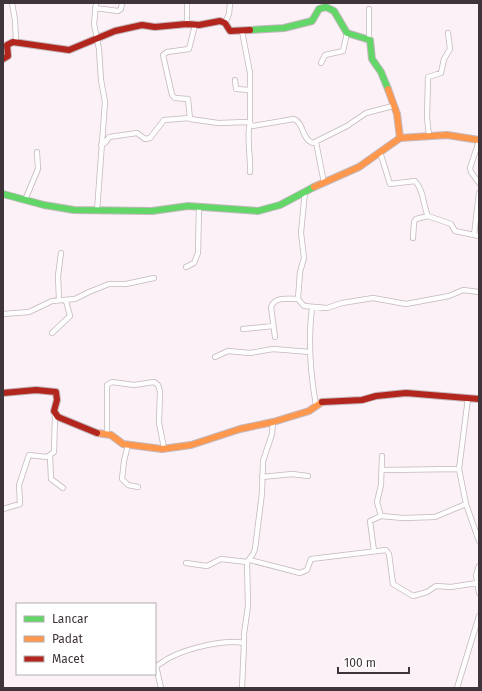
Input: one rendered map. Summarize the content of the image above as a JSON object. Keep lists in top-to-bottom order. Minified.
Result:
{"legend":["Lancar","Padat","Macet"],"scale_bar":"100 m"}
